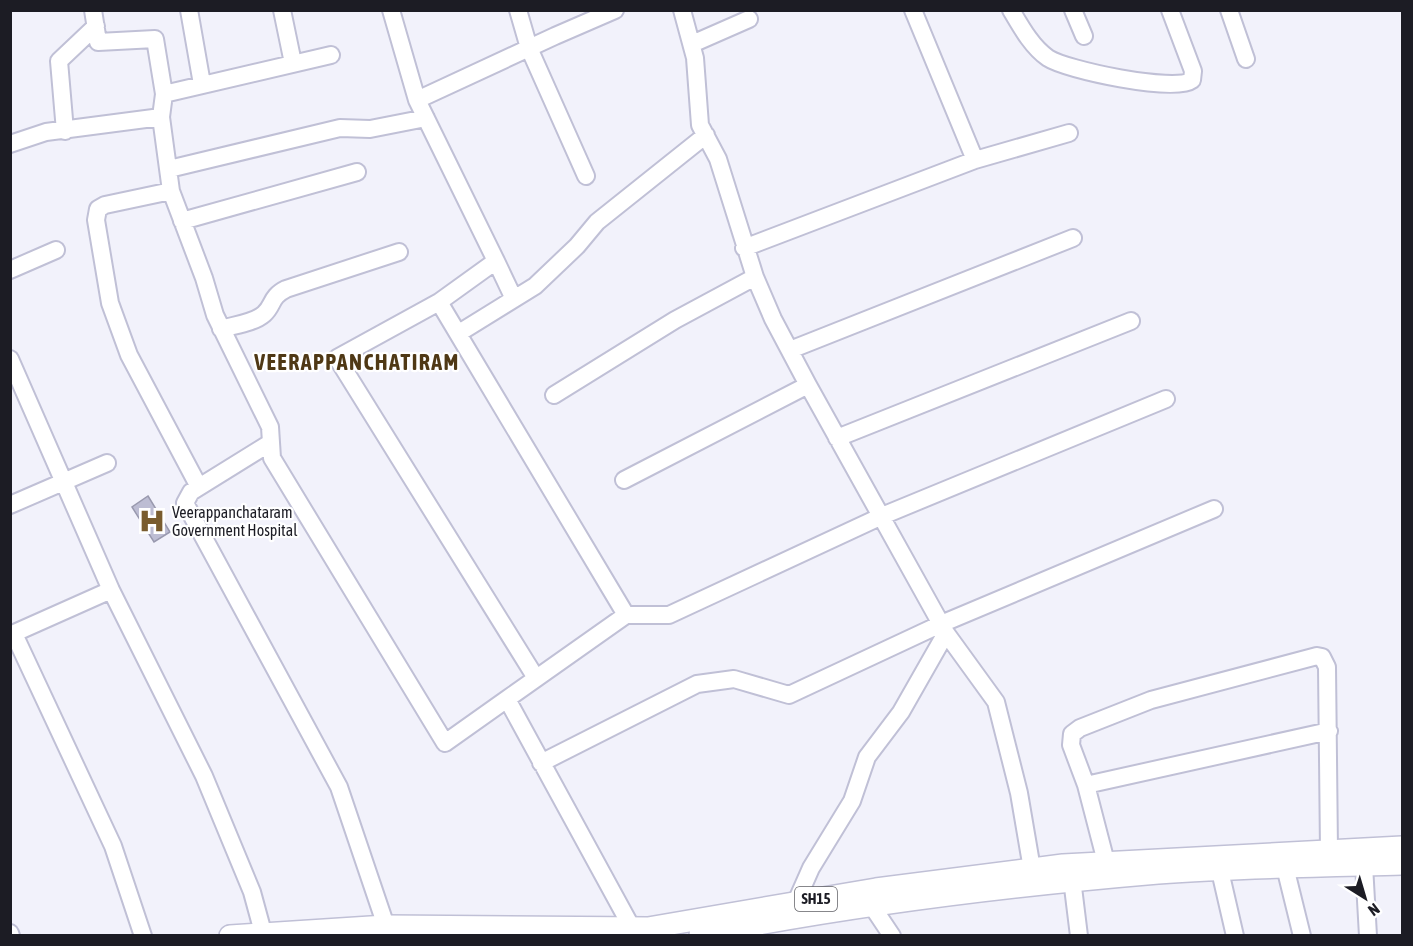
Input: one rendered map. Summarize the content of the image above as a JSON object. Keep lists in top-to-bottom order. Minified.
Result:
{"streets":{"main road":["SH15"]},"districts":["VEERAPPANCHATIRAM"],"places":{"hospital":["Veerappanchataram Government Hospital"]},"north":"bottom right"}
